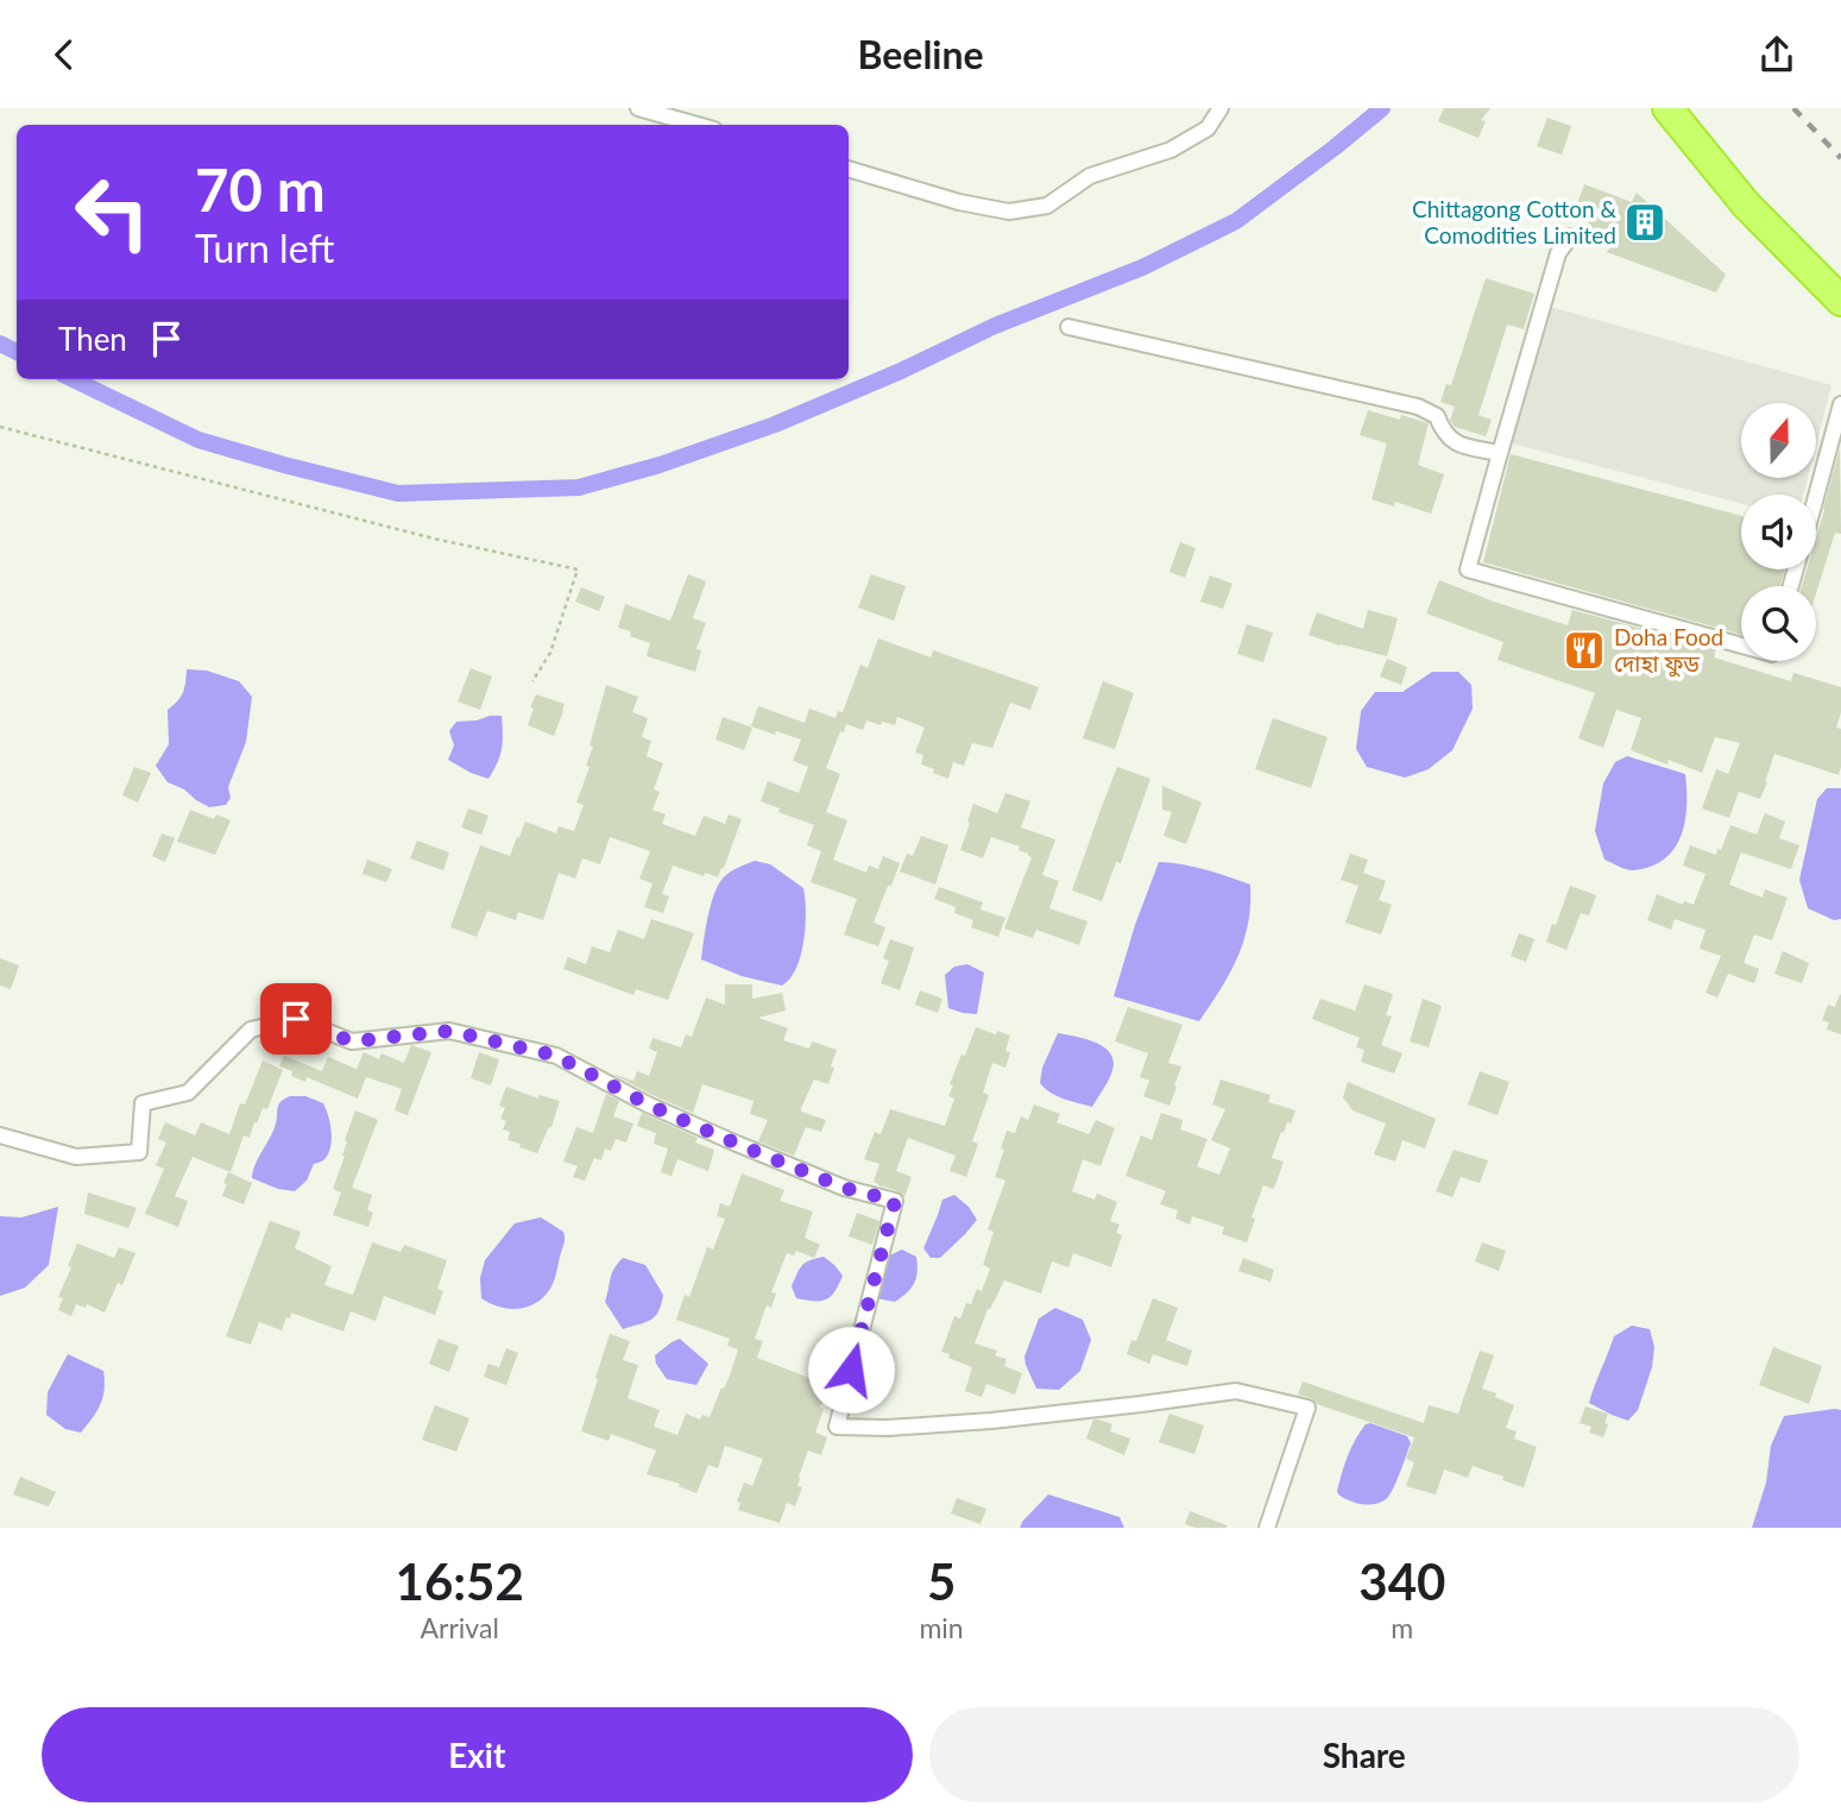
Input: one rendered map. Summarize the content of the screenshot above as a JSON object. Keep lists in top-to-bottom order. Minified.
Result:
{"places":{"building":["Chittagong Cotton & Comodities Limited"],"restaurant":["Doha Food দোহা ফুড"]},"north":"top","page":{"header":"Beeline","turn":["70 m","Turn left"],"then":"Then","eta":["16:52","Arrival","5","min","340","m"],"buttons":["Exit","Share"]}}
